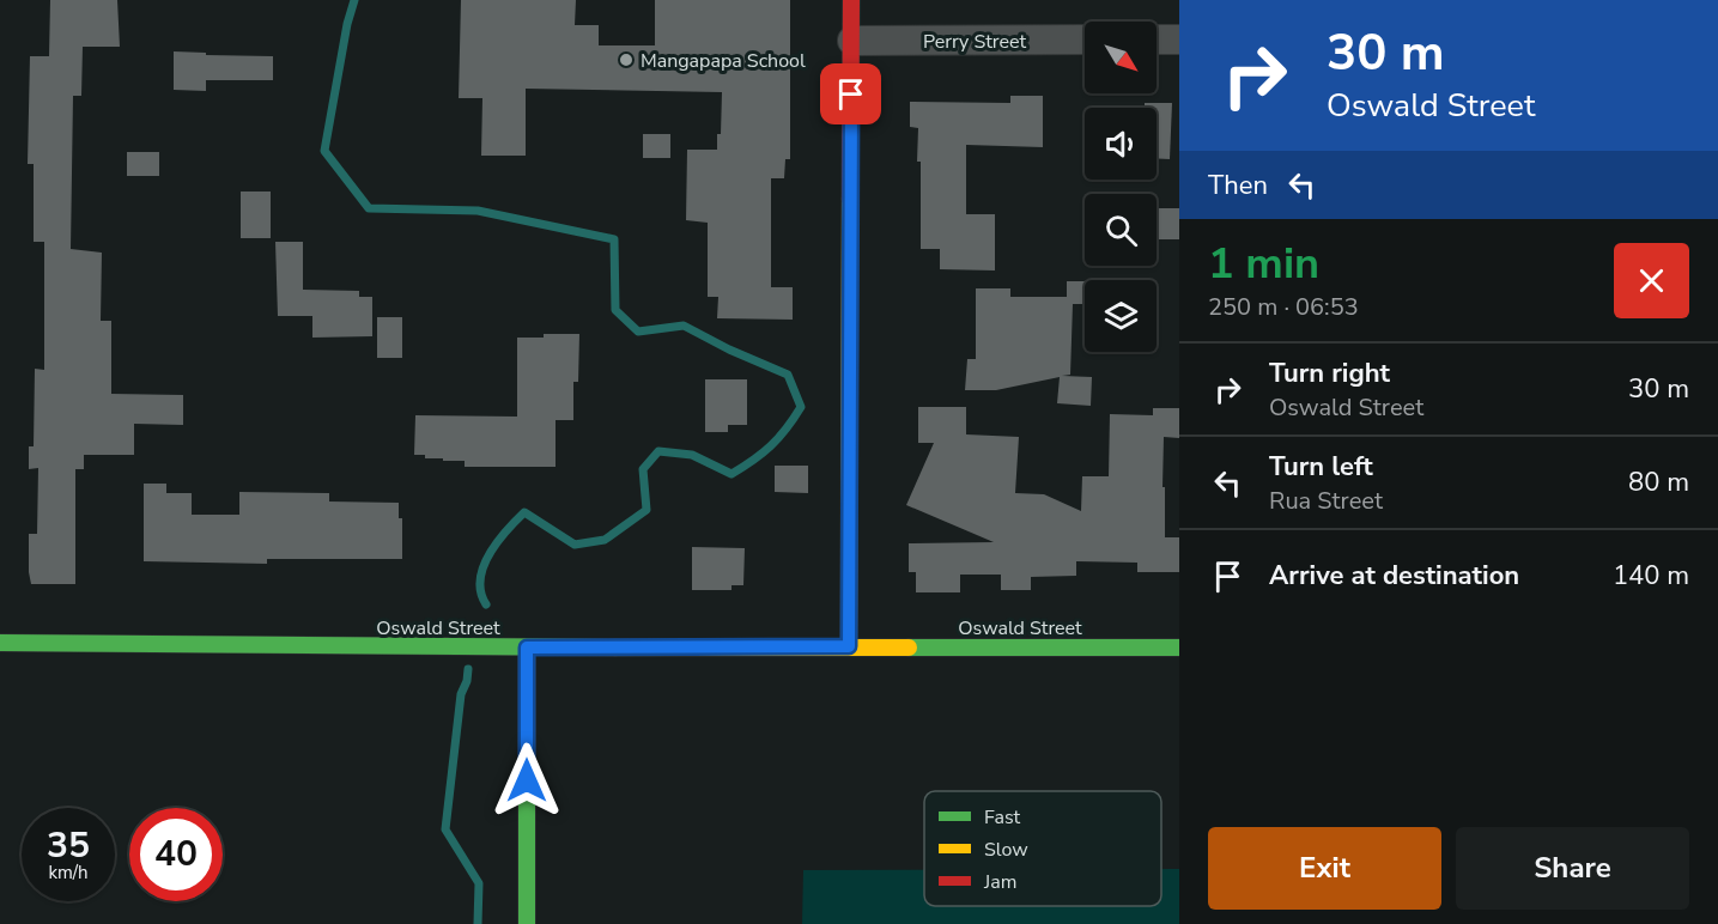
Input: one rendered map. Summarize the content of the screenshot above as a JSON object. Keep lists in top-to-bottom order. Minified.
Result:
{"streets":{"street":["Perry Street","Oswald Street"]},"places":["Mangapapa School"],"legend":["Fast","Slow","Jam"],"north":"bottom right","page":{"turn":["30 m","Oswald Street"],"then":"Then","heading":["1 min","250 m · 06:53"],"list":[{"name":"Turn right","note":"Oswald Street","value":"30 m"},{"name":"Turn left","note":"Rua Street","value":"80 m"},{"name":"Arrive at destination","value":"140 m"}],"speed":"35 km/h","limit":"40","buttons":["Exit","Share"]}}
